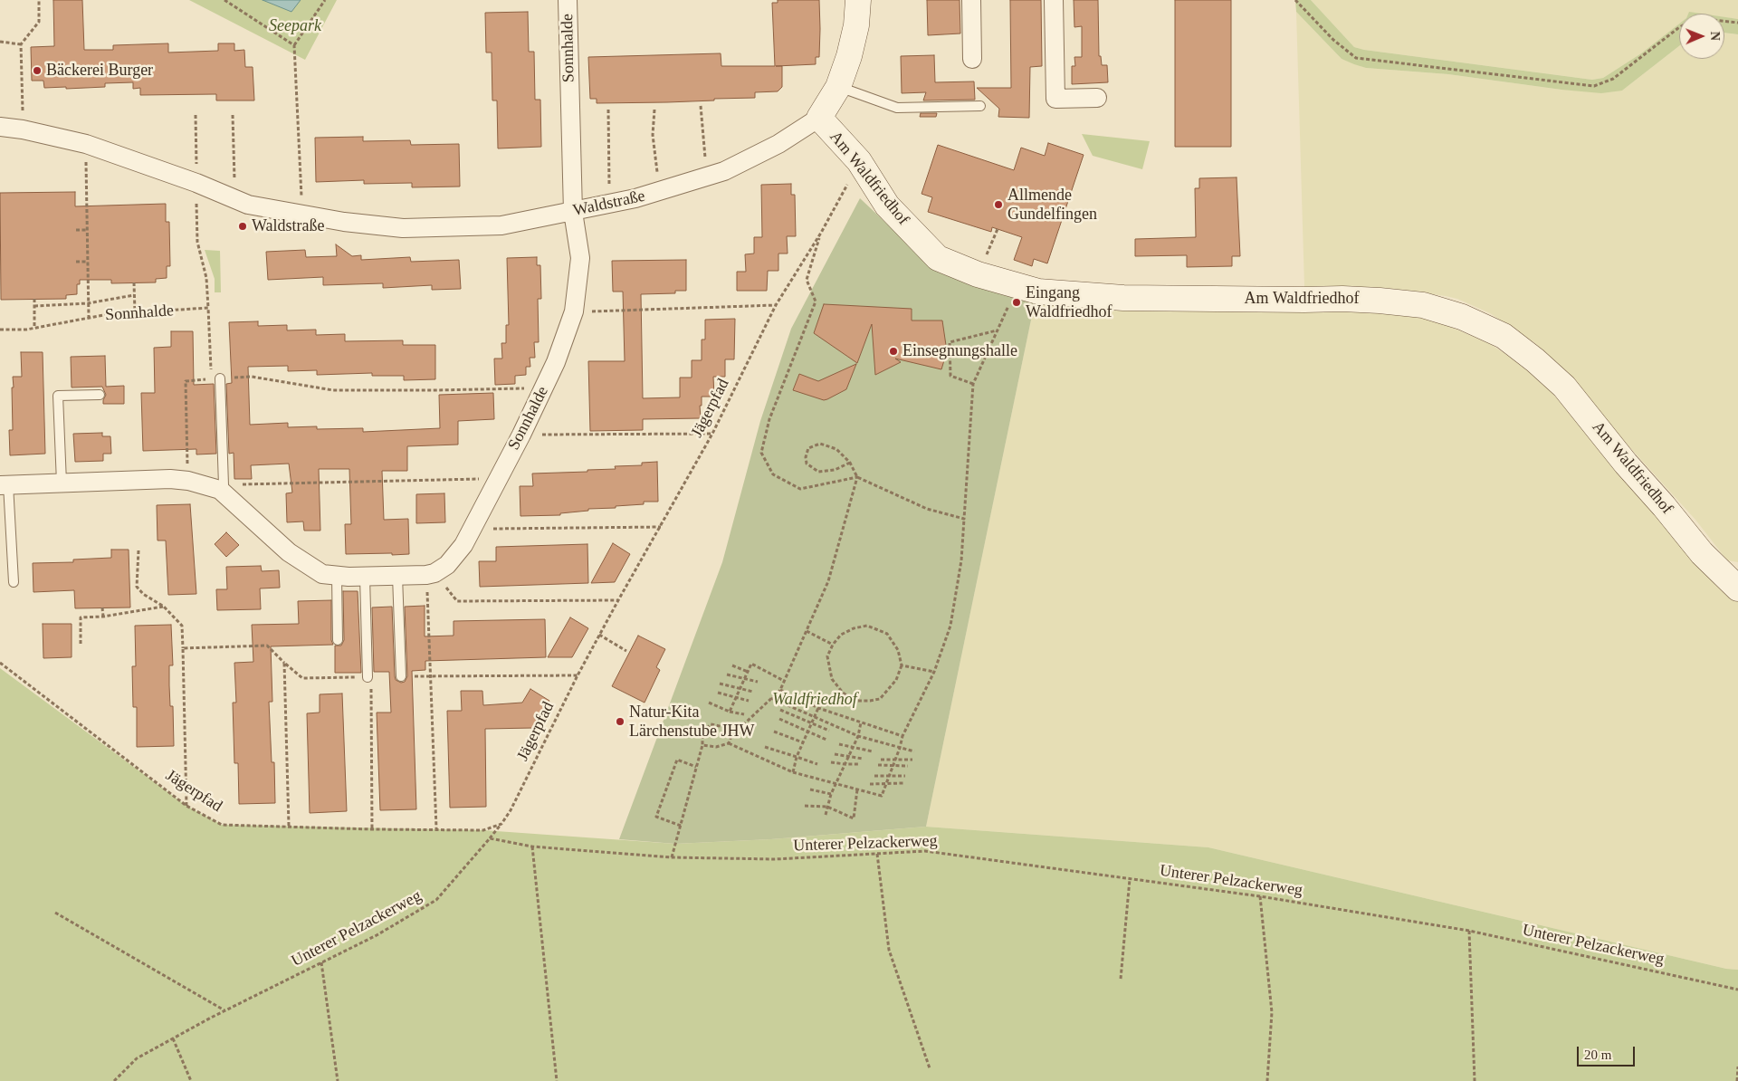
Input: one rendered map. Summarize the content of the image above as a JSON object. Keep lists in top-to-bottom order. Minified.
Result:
{"streets":{"street":["Sonnhalde","Am Waldfriedhof","Waldstraße"],"path":["Jägerpfad","Unterer Pelzackerweg"]},"crossings":[["Sonnhalde","Waldstraße"],["Am Waldfriedhof","Waldstraße"],["Am Waldfriedhof","Jägerpfad"]],"parks":["Seepark","Waldfriedhof"],"places":["Bäckerei Burger","Allmende Gundelfingen","Waldstraße","Eingang Waldfriedhof","Einsegnungshalle","Natur-Kita Lärchenstube JHW"],"scale_bar":"20 m","north":"right"}
